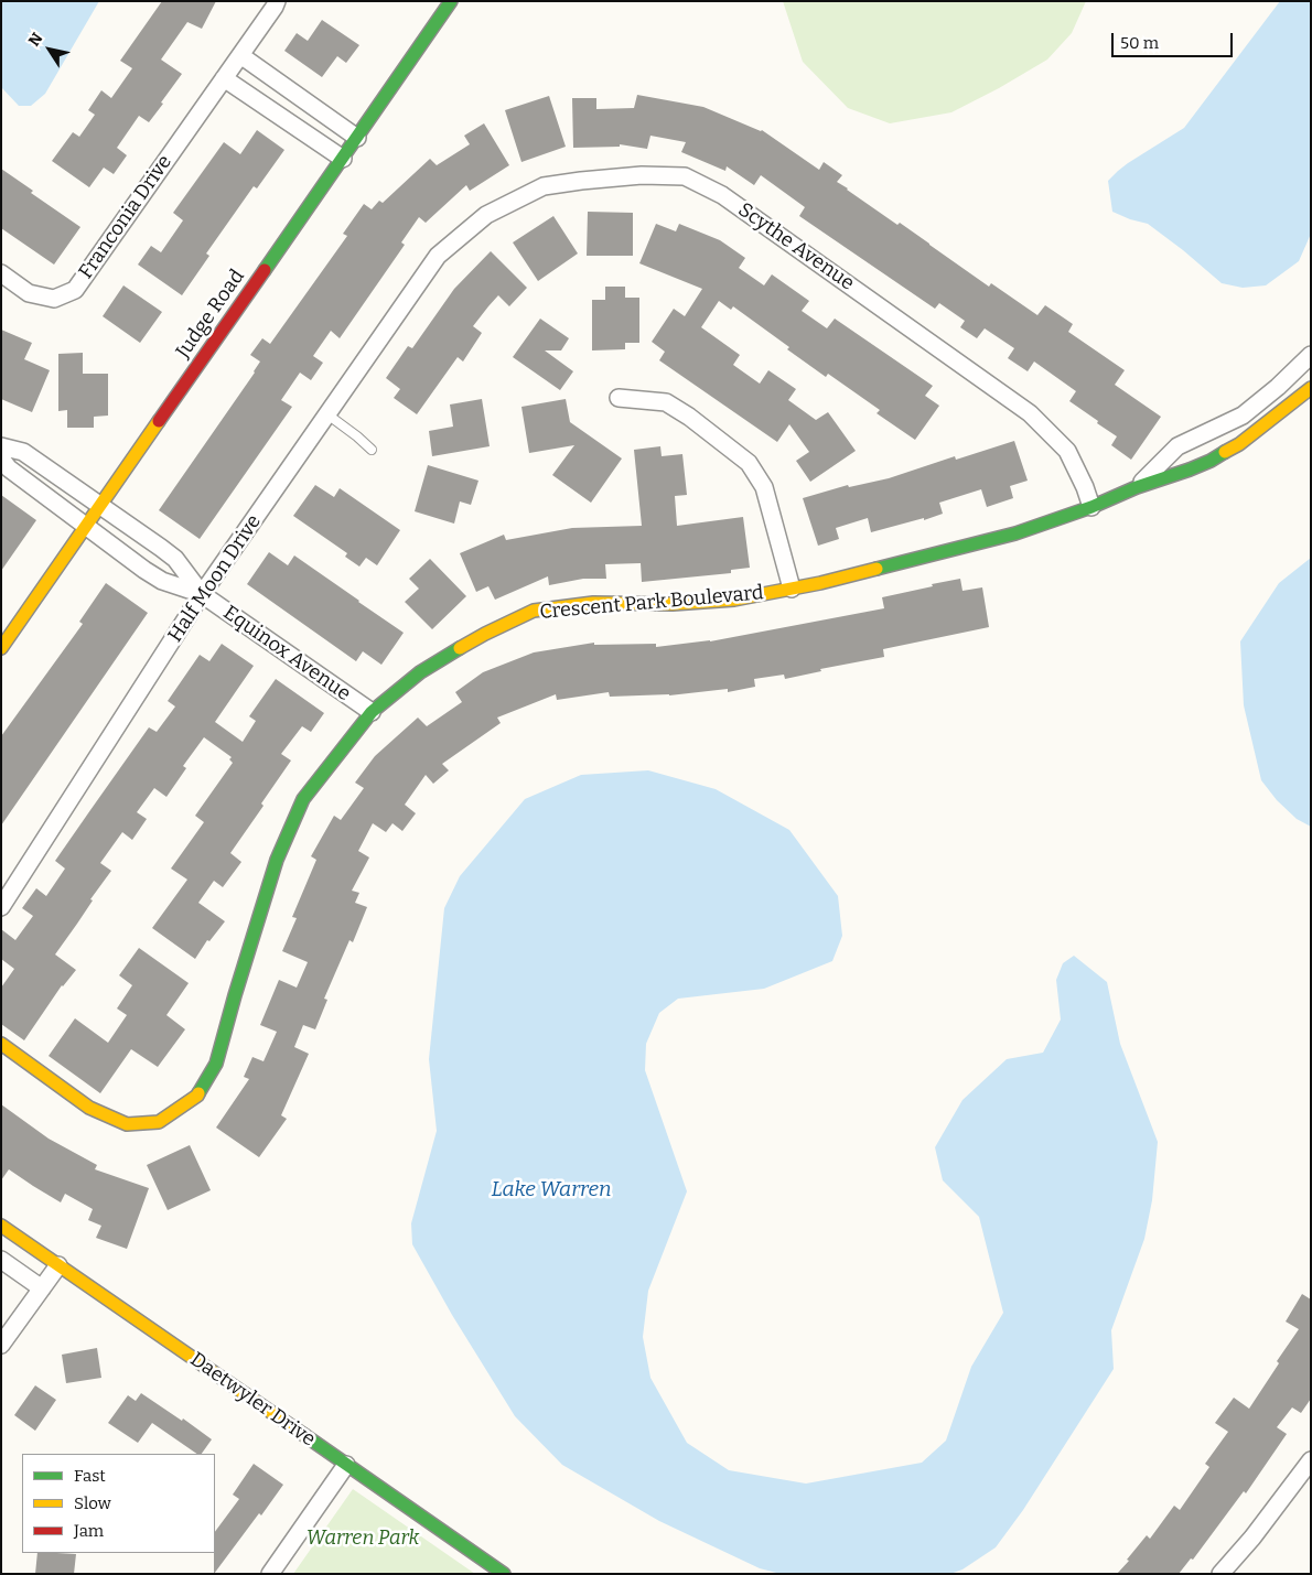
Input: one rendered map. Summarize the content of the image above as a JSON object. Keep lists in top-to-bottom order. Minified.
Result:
{"streets":{"street":["Franconia Drive","Scythe Avenue","Judge Road","Half Moon Drive","Crescent Park Boulevard","Equinox Avenue","Daetwyler Drive"]},"crossings":[["Scythe Avenue","Half Moon Drive"],["Scythe Avenue","Crescent Park Boulevard"],["Judge Road","Equinox Avenue"],["Half Moon Drive","Equinox Avenue"],["Crescent Park Boulevard","Equinox Avenue"]],"water":["Lake Warren"],"parks":["Warren Park"],"legend":["Fast","Slow","Jam"],"scale_bar":"50 m","north":"top left"}
